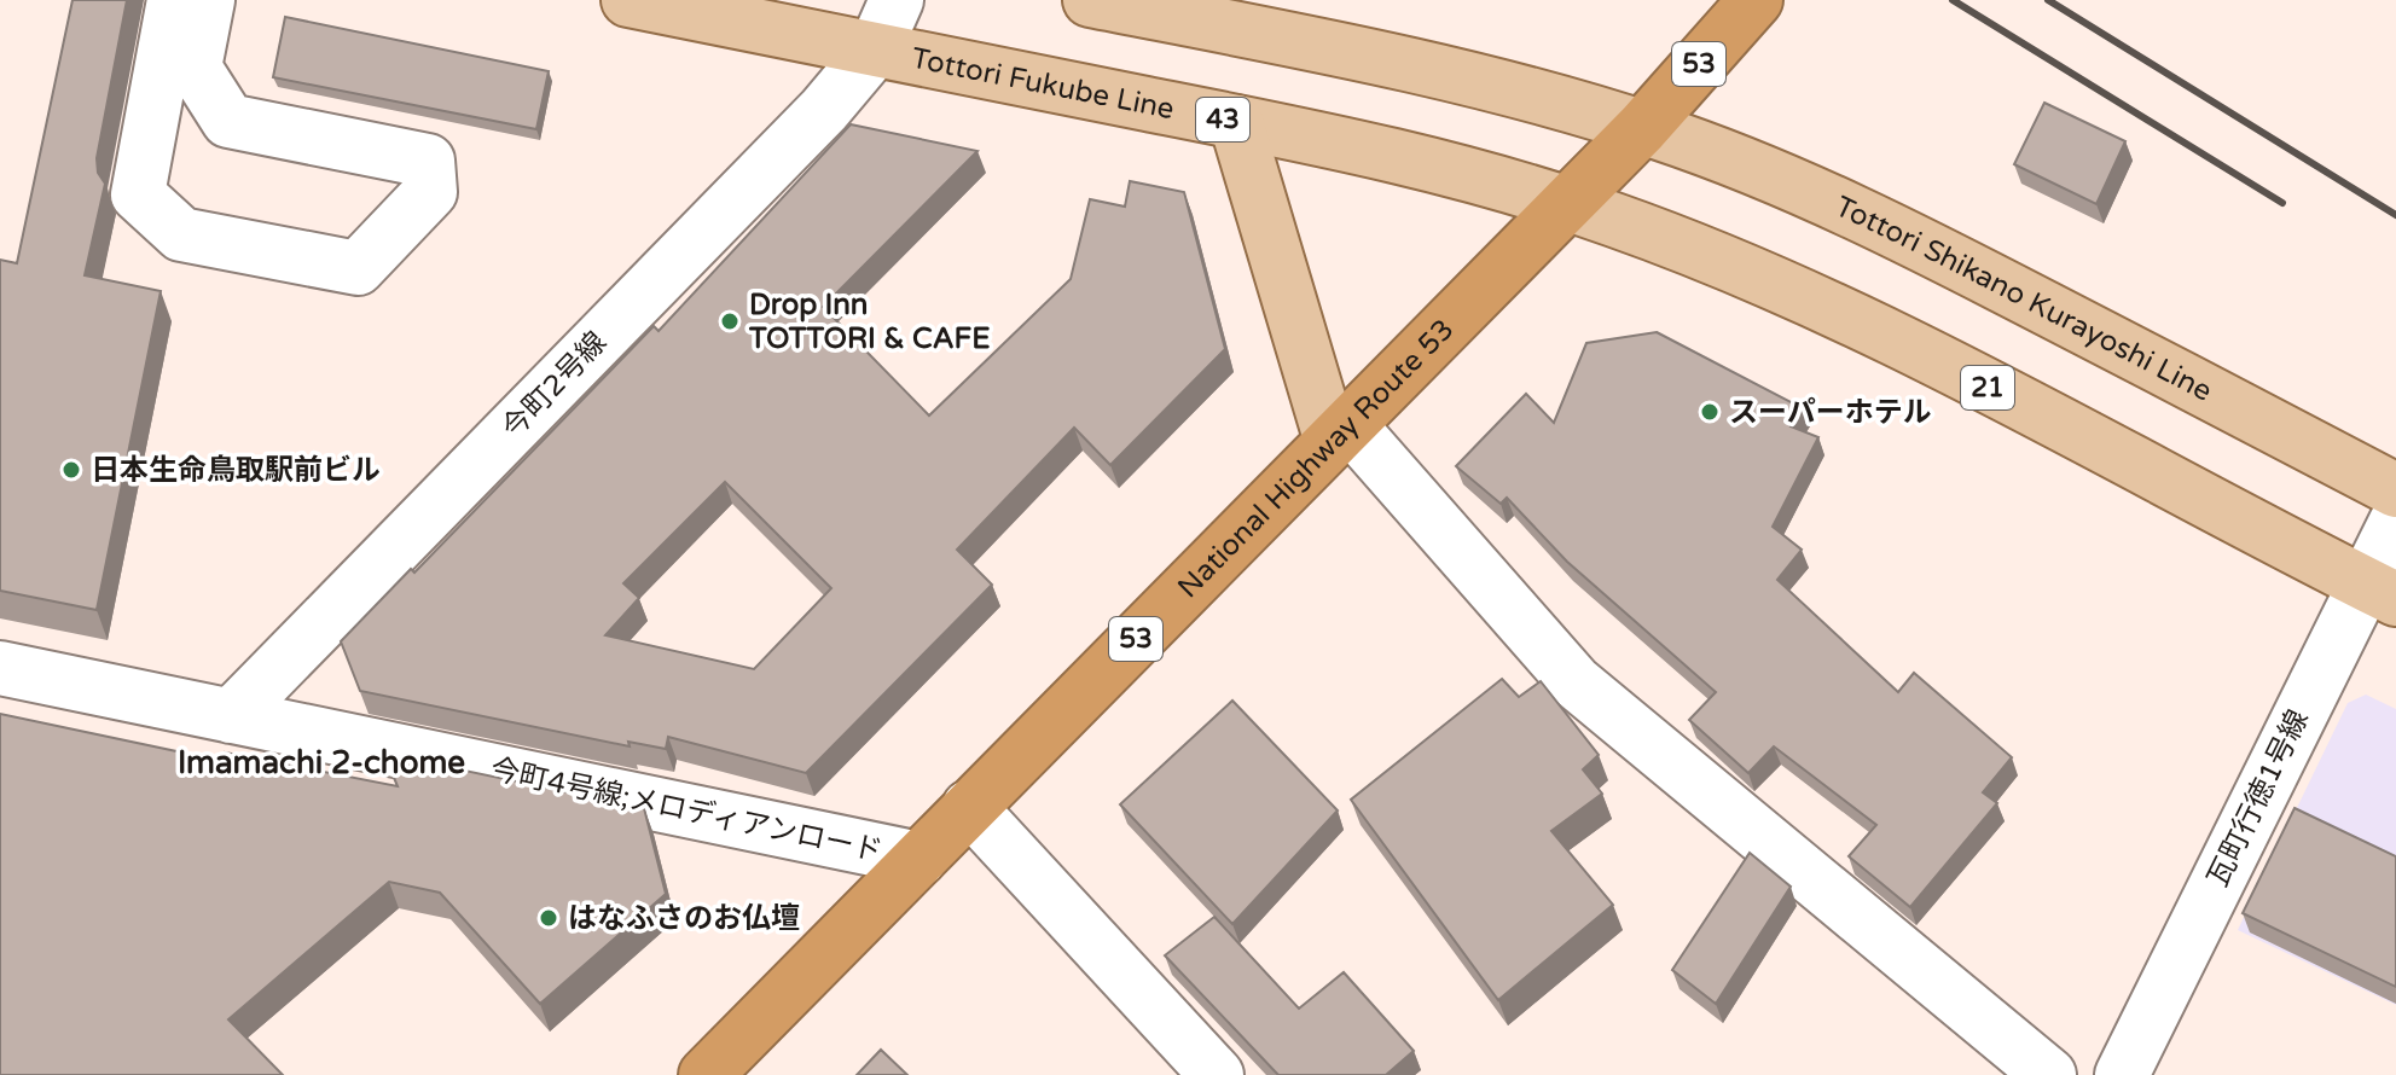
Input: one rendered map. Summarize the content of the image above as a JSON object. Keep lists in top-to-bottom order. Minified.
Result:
{"streets":{"highway":["53","National Highway Route 53"],"main road":["Tottori Fukube Line","43","Tottori Shikano Kurayoshi Line","21"],"street":["今町2号線","瓦町行徳1号線","今町4号線;メロディアンロード"]},"crossings":[["Tottori Fukube Line","今町2号線"],["Tottori Fukube Line","21"],["Tottori Fukube Line","National Highway Route 53"],["Tottori Shikano Kurayoshi Line","National Highway Route 53"],["今町2号線","今町4号線;メロディアンロード"],["21","National Highway Route 53"],["21","瓦町行徳1号線"],["National Highway Route 53","今町4号線;メロディアンロード"]],"districts":["Imamachi 2-chome"],"places":["Drop Inn TOTTORI & CAFE","スーパーホテル","日本生命鳥取駅前ビル","はなふさのお仏壇"]}
